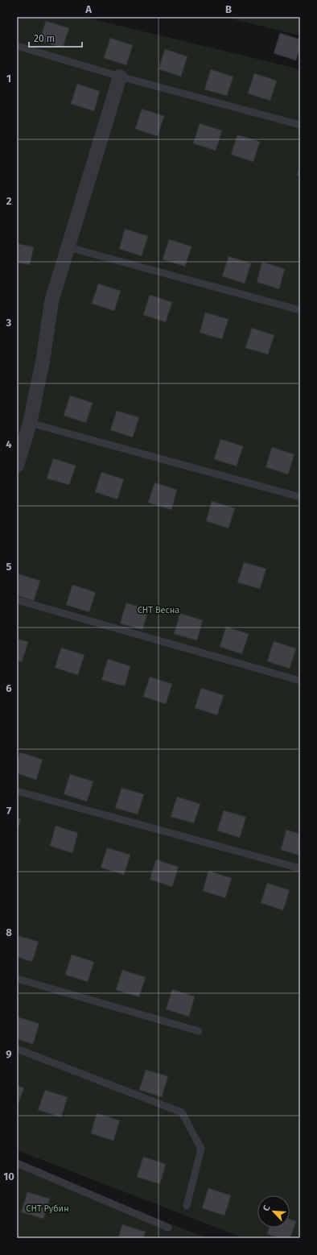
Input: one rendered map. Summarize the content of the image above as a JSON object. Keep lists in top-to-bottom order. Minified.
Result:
{"parks":["СНТ Весна","СНТ Рубин"],"scale_bar":"20 m","north":"top left","grid":{"columns":["A","B"],"rows":["1","2","3","4","5","6","7","8","9","10"]}}
